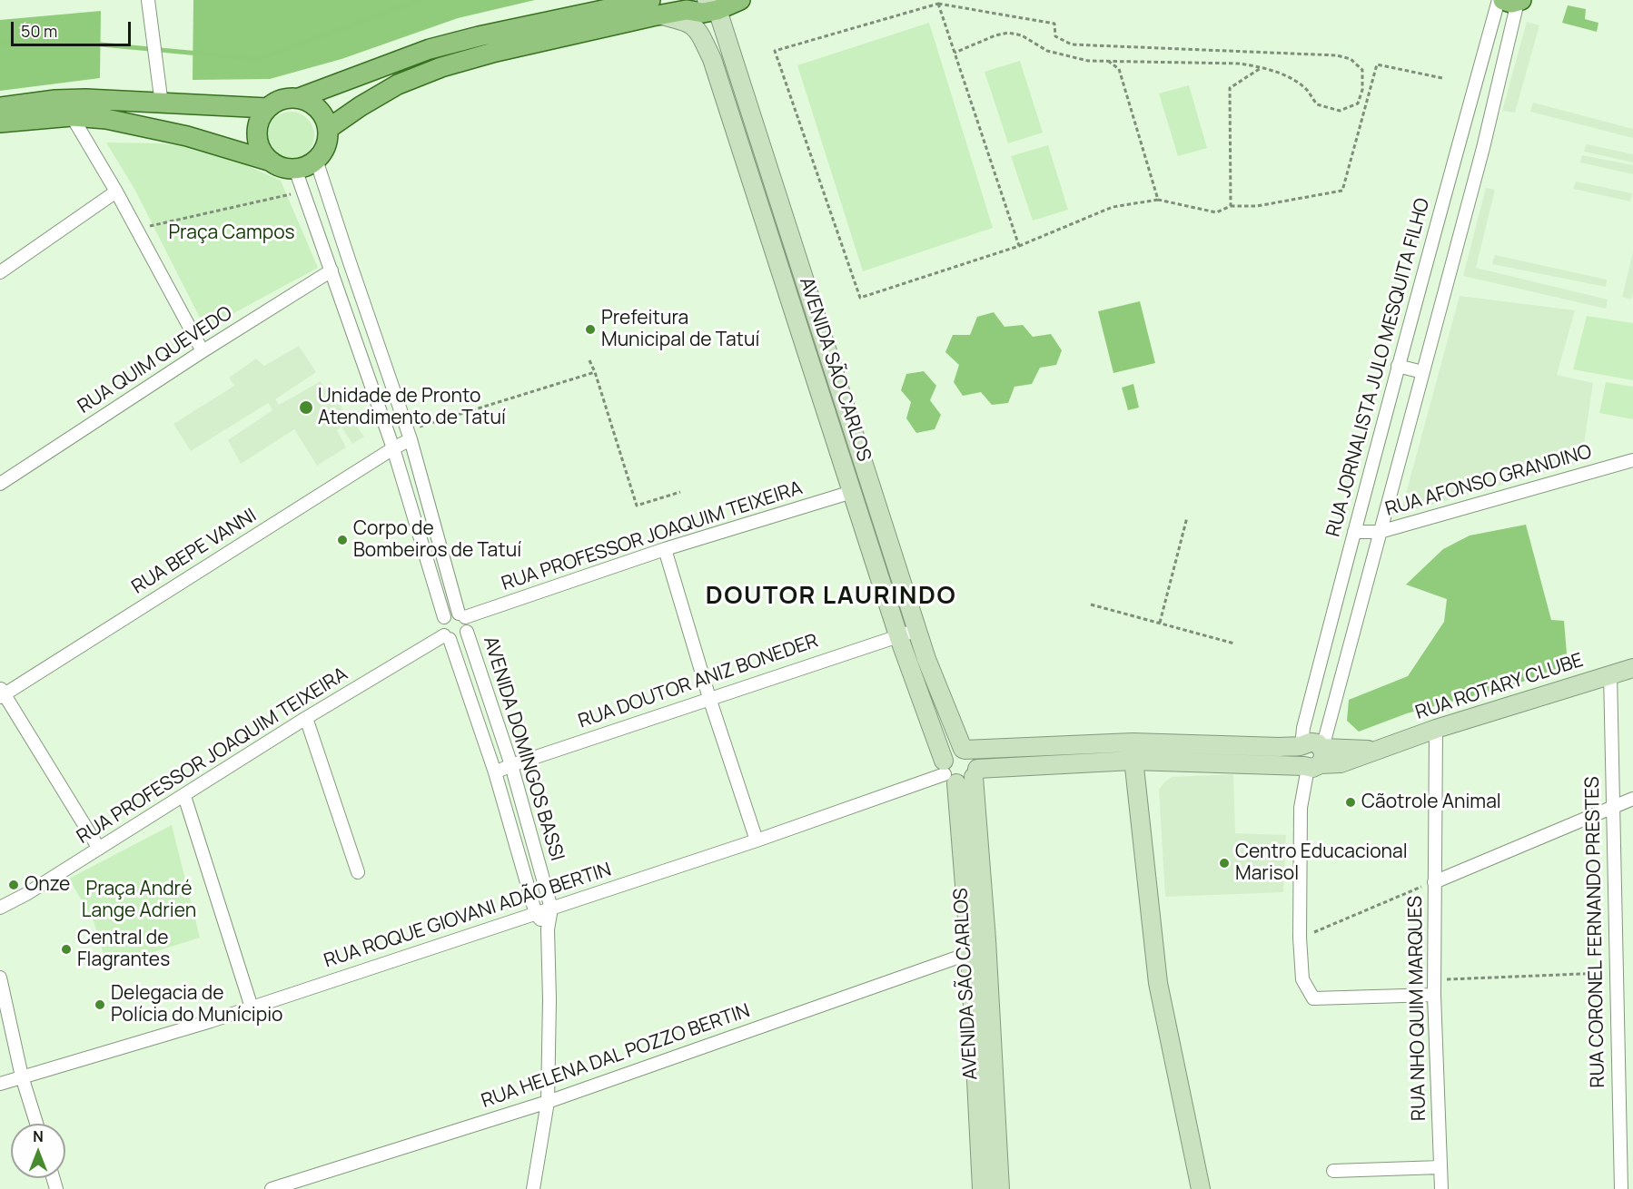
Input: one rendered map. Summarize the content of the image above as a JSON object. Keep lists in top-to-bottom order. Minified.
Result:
{"streets":{"main road":["AVENIDA SÃO CARLOS","RUA ROTARY CLUBE"],"street":["RUA QUIM QUEVEDO","RUA JORNALISTA JULO MESQUITA FILHO","RUA AFONSO GRANDINO","RUA PROFESSOR JOAQUIM TEIXEIRA","RUA BEPE VANNI","RUA DOUTOR ANIZ BONEDER","AVENIDA DOMINGOS BASSI","RUA ROQUE GIOVANI ADÃO BERTIN","RUA CORONEL FERNANDO PRESTES","RUA NHO QUIM MARQUES","RUA HELENA DAL POZZO BERTIN"]},"crossings":[["RUA JORNALISTA JULO MESQUITA FILHO","RUA AFONSO GRANDINO"],["RUA JORNALISTA JULO MESQUITA FILHO","RUA ROTARY CLUBE"],["RUA JORNALISTA JULO MESQUITA FILHO","RUA NHO QUIM MARQUES"],["AVENIDA SÃO CARLOS","RUA PROFESSOR JOAQUIM TEIXEIRA"],["AVENIDA SÃO CARLOS","RUA DOUTOR ANIZ BONEDER"],["AVENIDA SÃO CARLOS","RUA ROTARY CLUBE"],["AVENIDA SÃO CARLOS","RUA ROQUE GIOVANI ADÃO BERTIN"],["AVENIDA SÃO CARLOS","RUA HELENA DAL POZZO BERTIN"],["RUA PROFESSOR JOAQUIM TEIXEIRA","AVENIDA DOMINGOS BASSI"],["RUA DOUTOR ANIZ BONEDER","AVENIDA DOMINGOS BASSI"],["RUA ROTARY CLUBE","RUA ROQUE GIOVANI ADÃO BERTIN"],["RUA ROTARY CLUBE","RUA CORONEL FERNANDO PRESTES"],["RUA ROTARY CLUBE","RUA NHO QUIM MARQUES"],["AVENIDA DOMINGOS BASSI","RUA ROQUE GIOVANI ADÃO BERTIN"]],"districts":["DOUTOR LAURINDO"],"parks":["Praça Campos","Praça André Lange Adrien"],"places":["Prefeitura Municipal de Tatuí","Unidade de Pronto Atendimento de Tatuí","Corpo de Bombeiros de Tatuí","Cãotrole Animal","Centro Educacional Marisol","Onze","Central de Flagrantes","Delegacia de Polícia do Munícipio"],"scale_bar":"50 m","north":"top"}
